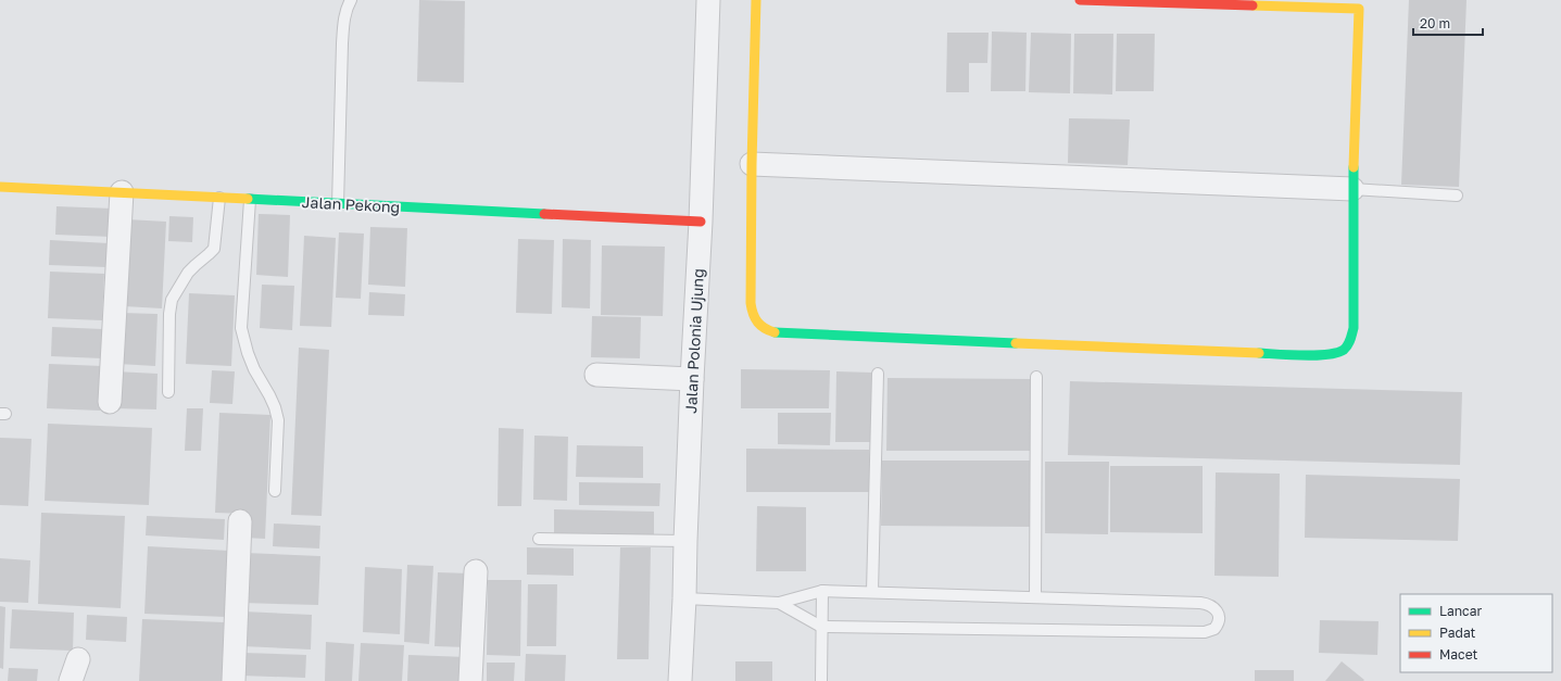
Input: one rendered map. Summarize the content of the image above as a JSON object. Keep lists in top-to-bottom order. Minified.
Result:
{"streets":{"street":["Jalan Pekong","Jalan Polonia Ujung"]},"crossings":[["Jalan Pekong","Jalan Polonia Ujung"]],"legend":["Lancar","Padat","Macet"],"scale_bar":"20 m"}
